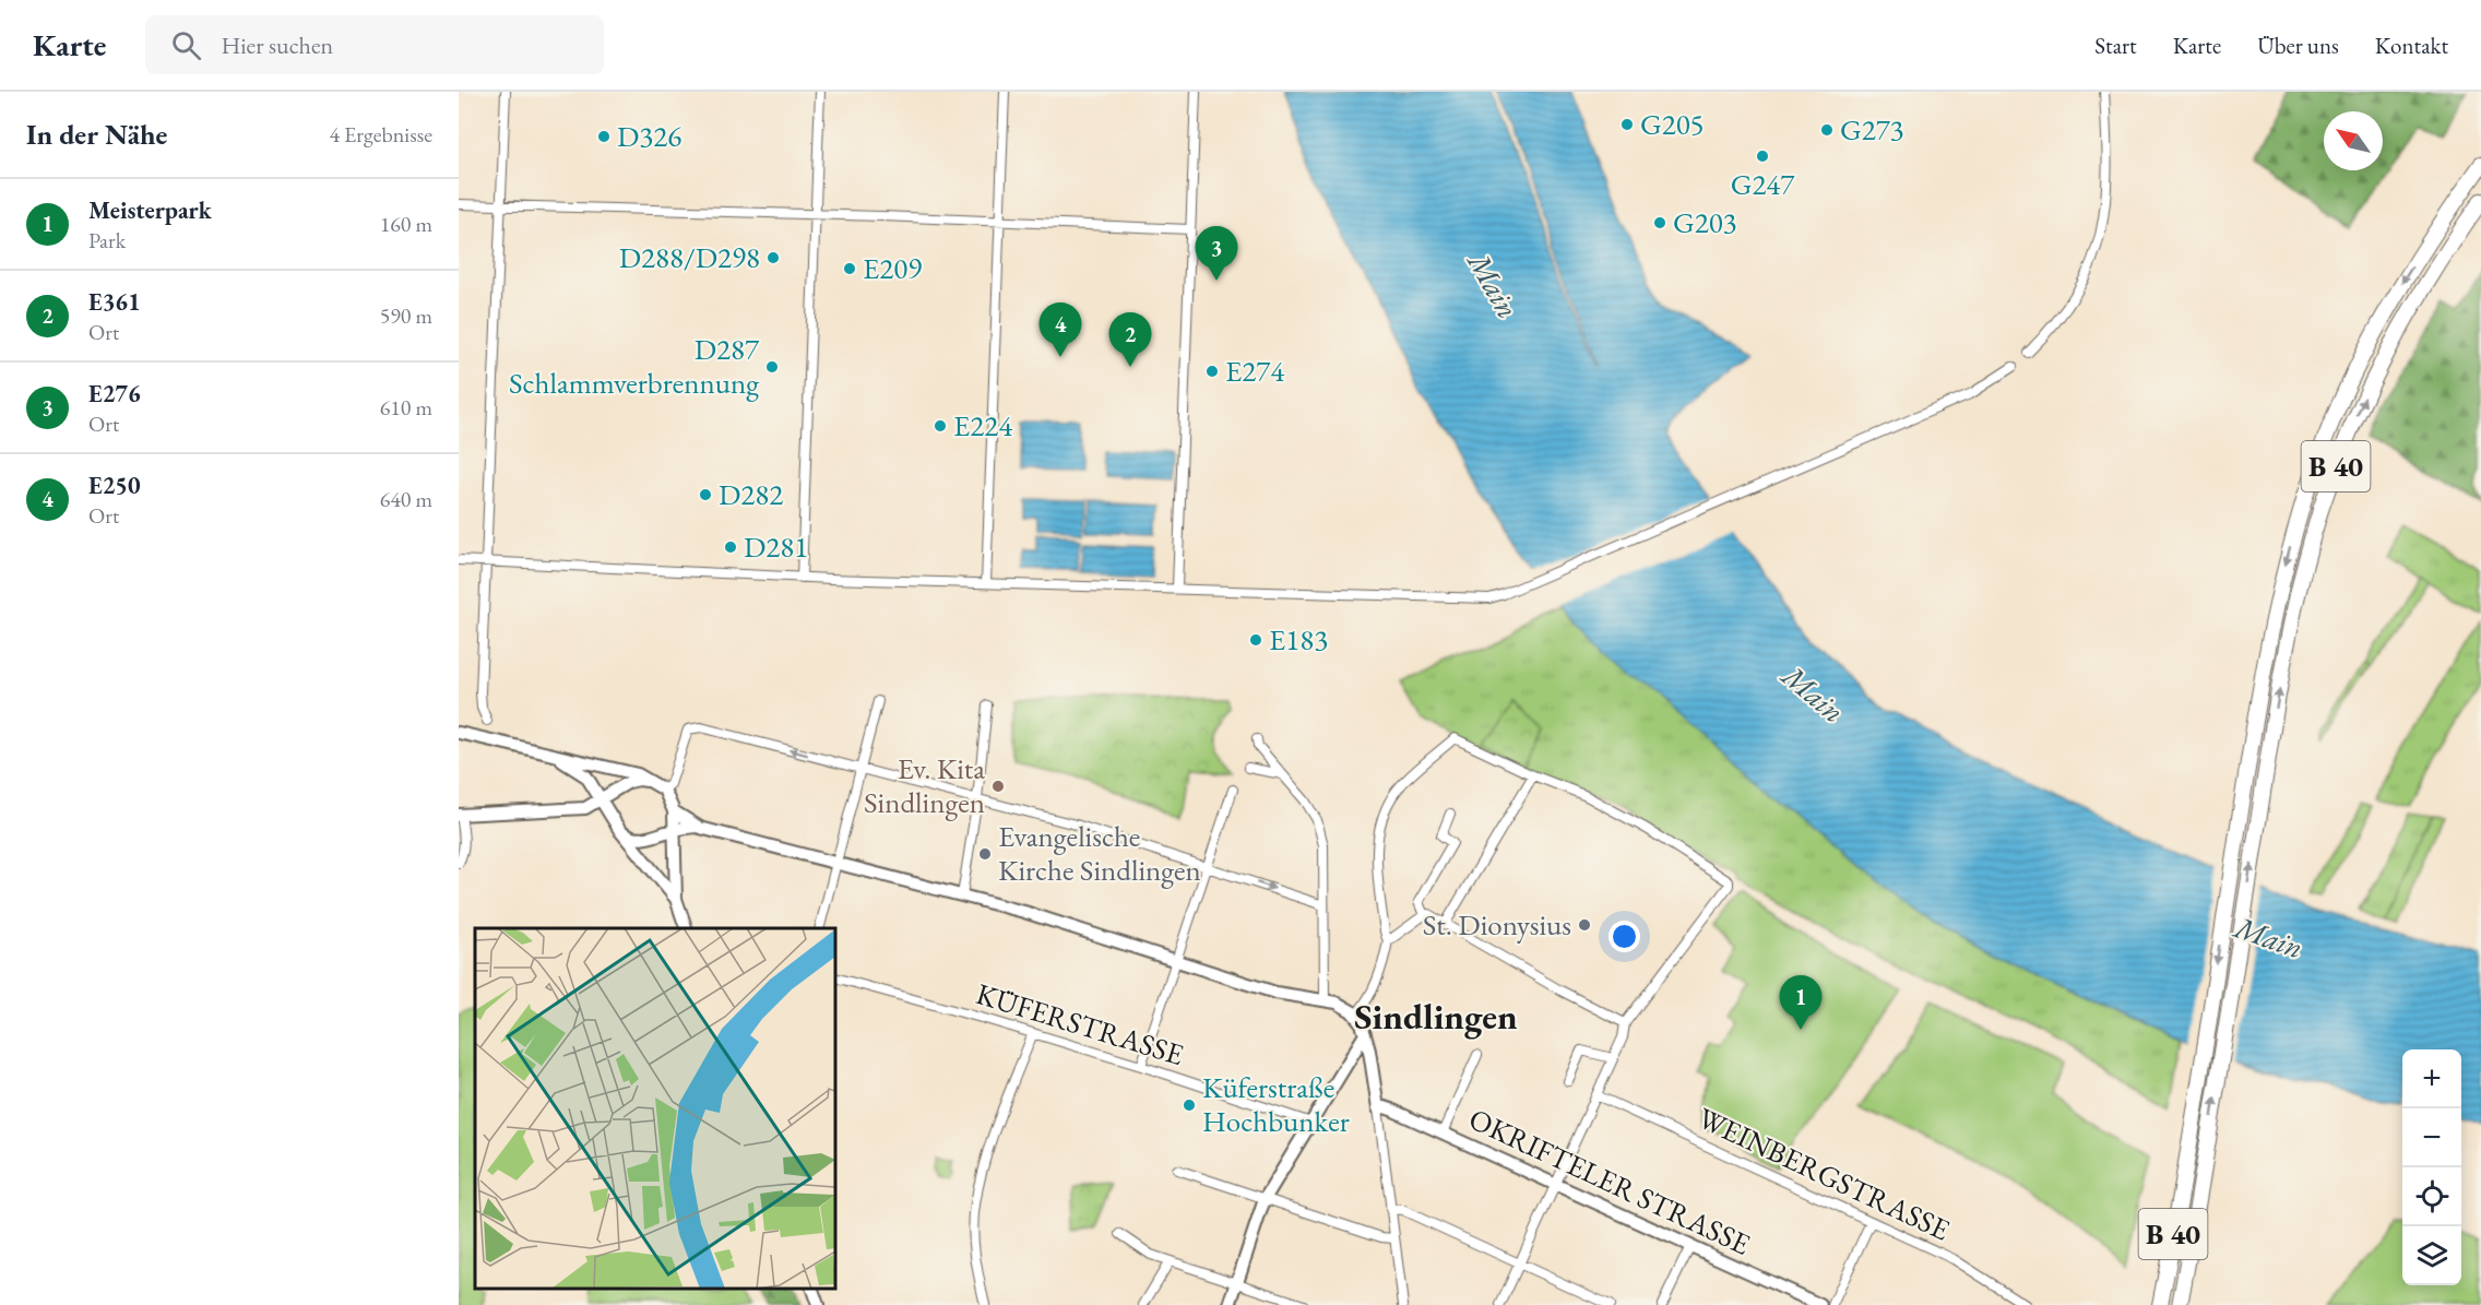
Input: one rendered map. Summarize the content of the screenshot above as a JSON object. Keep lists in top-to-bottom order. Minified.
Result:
{"streets":{"highway":["B 40"],"street":["KÜFERSTRASSE","WEINBERGSTRASSE","OKRIFTELER STRASSE"]},"districts":["Sindlingen"],"water":["Main"],"places":["G205","G273","D326","G247","G203","D288/D298","E209","D287 Schlammverbrennung","E274","E224","D282","D281","E183","Ev. Kita Sindlingen","Evangelische Kirche Sindlingen","St. Dionysius","Küferstraße Hochbunker"],"north":"top left","page":{"header":"Karte","search":"Hier suchen","nav":["Start","Karte","Über uns","Kontakt"],"heading":["In der Nähe","4 Ergebnisse"],"list":[{"mark":"1","name":"Meisterpark","note":"Park","value":"160 m"},{"mark":"2","name":"E361","note":"Ort","value":"590 m"},{"mark":"3","name":"E276","note":"Ort","value":"610 m"},{"mark":"4","name":"E250","note":"Ort","value":"640 m"}],"pins":["3","4","2","1"],"map_buttons":["+","−"]}}
